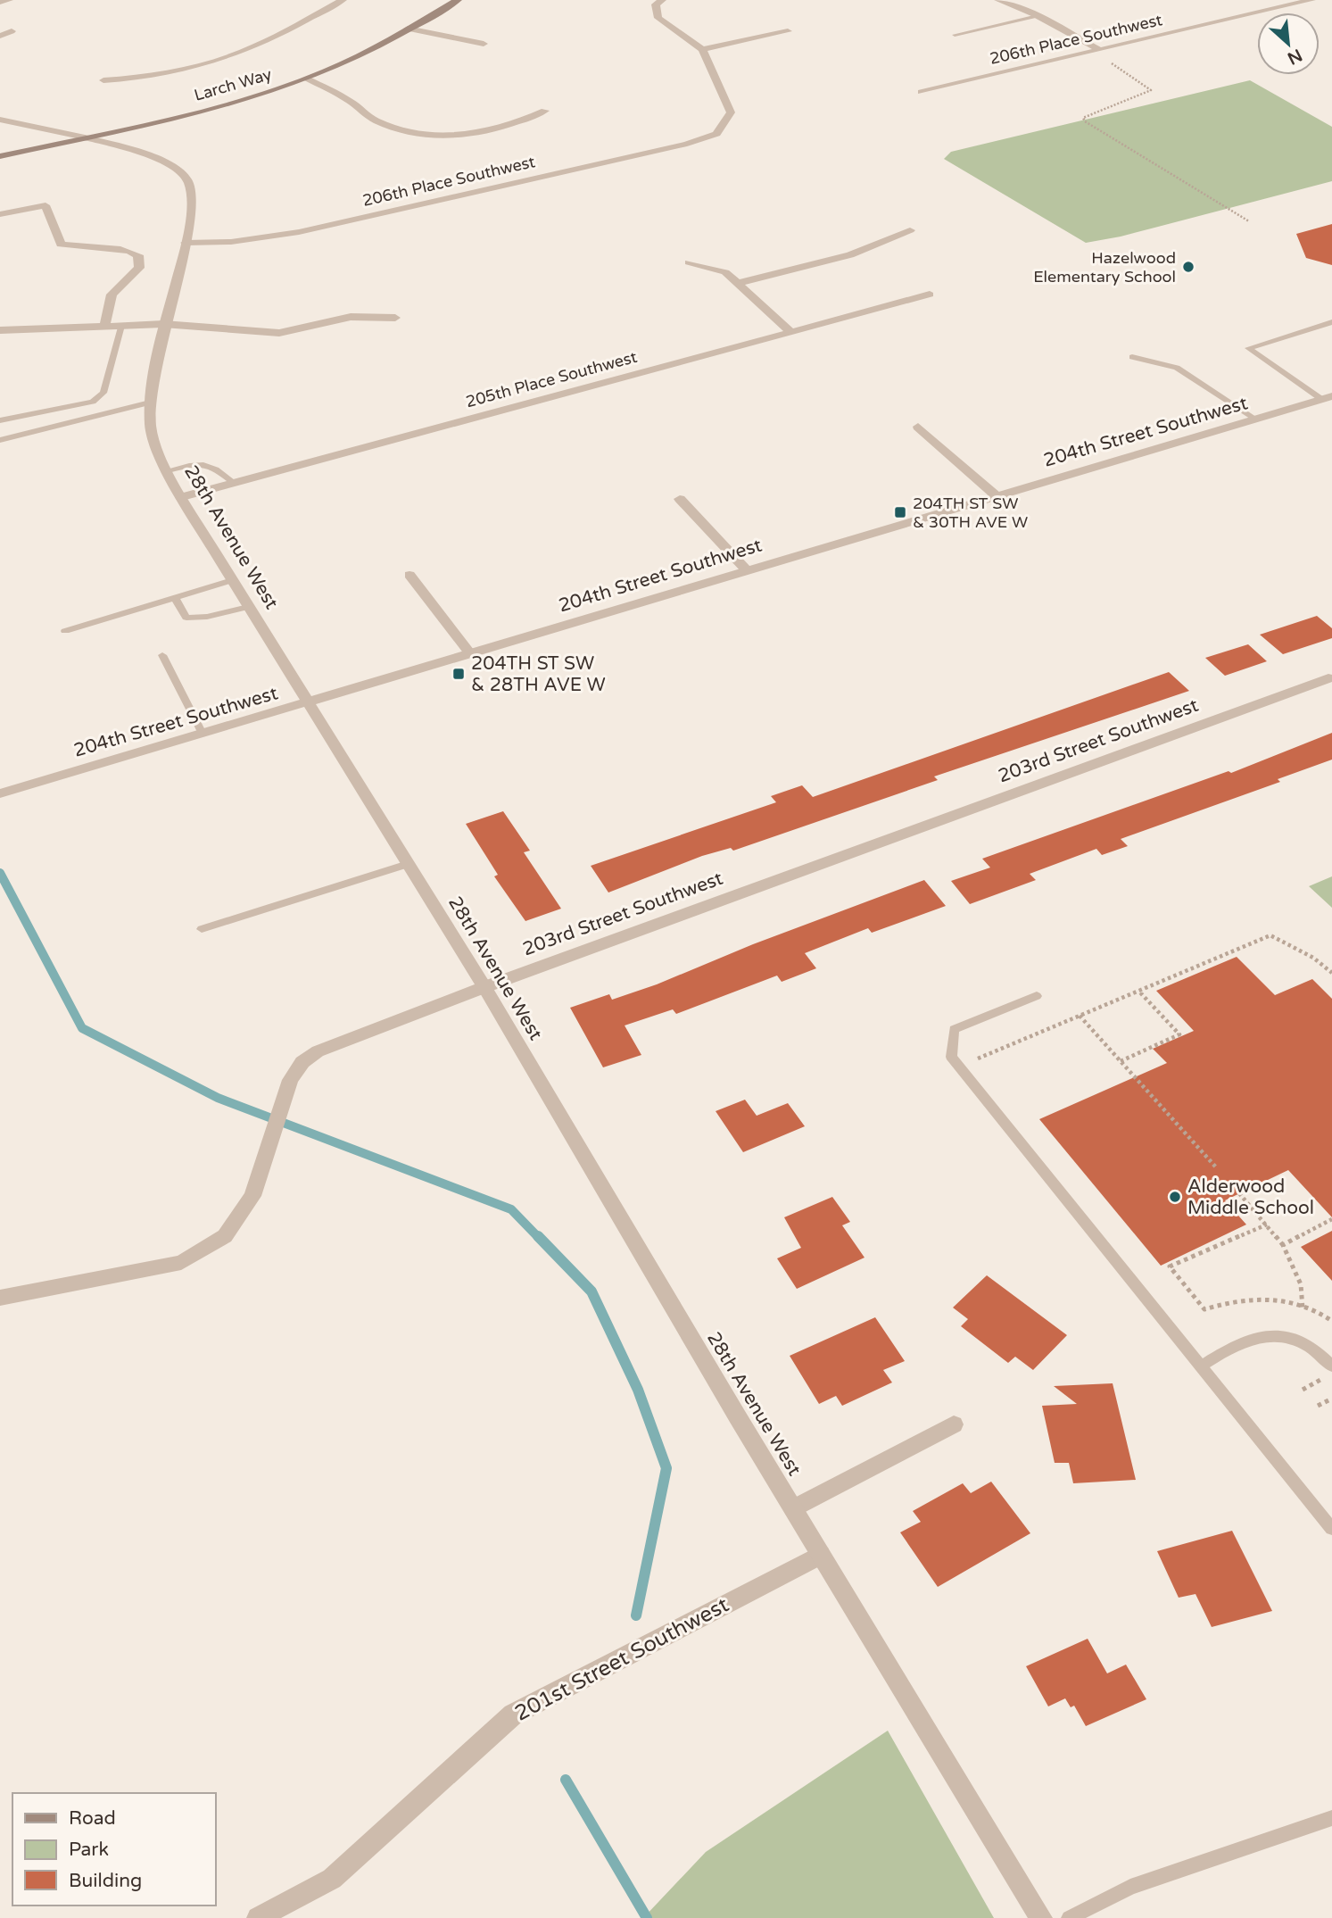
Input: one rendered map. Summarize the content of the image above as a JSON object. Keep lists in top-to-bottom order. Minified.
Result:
{"streets":{"main road":["Larch Way"],"street":["206th Place Southwest","205th Place Southwest","204th Street Southwest","28th Avenue West","203rd Street Southwest","201st Street Southwest"]},"crossings":[["206th Place Southwest","28th Avenue West"],["Larch Way","28th Avenue West"],["205th Place Southwest","28th Avenue West"],["204th Street Southwest","28th Avenue West"],["28th Avenue West","203rd Street Southwest"],["28th Avenue West","201st Street Southwest"]],"places":{"other":["Hazelwood Elementary School","Alderwood Middle School"],"transit":["204TH ST SW & 30TH AVE W","204TH ST SW & 28TH AVE W"]},"legend":["Road","Park","Building"],"north":"bottom right"}
